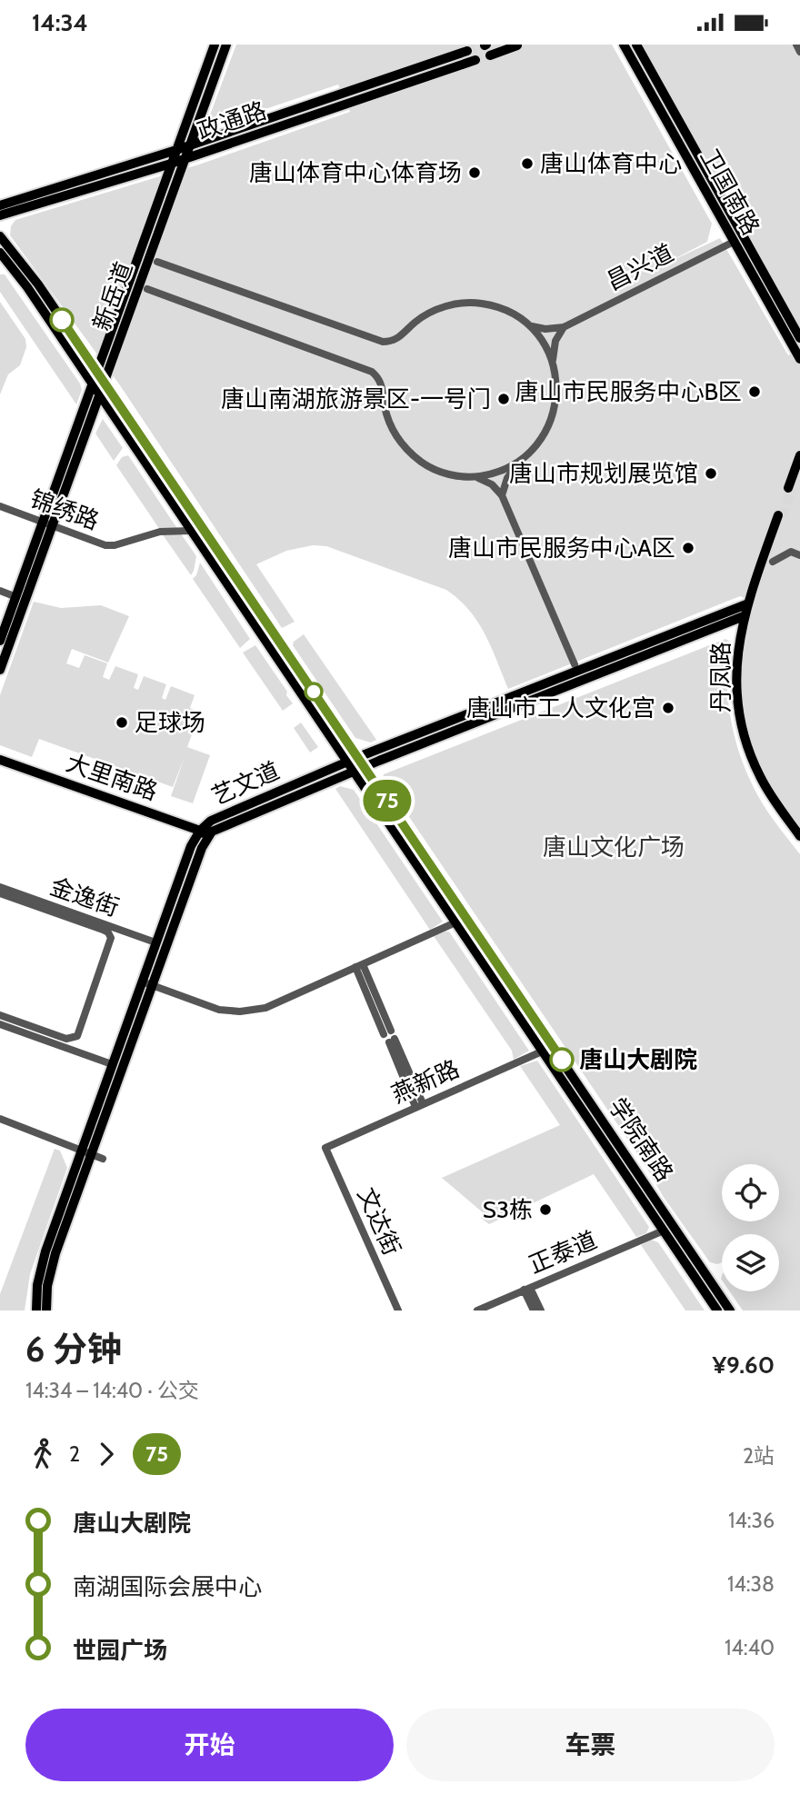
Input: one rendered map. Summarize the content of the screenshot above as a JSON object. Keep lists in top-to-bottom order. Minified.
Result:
{"streets":{"main road":["政通路","卫国南路","新岳道","丹凤路","大里南路","艺文道","学院南路"],"street":["昌兴道","锦绣路","金逸街","燕新路","文达街","正泰道"]},"crossings":[["政通路","新岳道"],["卫国南路","昌兴道"],["新岳道","锦绣路"],["新岳道","学院南路"],["锦绣路","学院南路"],["丹凤路","艺文道"],["大里南路","艺文道"],["艺文道","金逸街"],["艺文道","学院南路"],["燕新路","学院南路"],["燕新路","文达街"],["学院南路","正泰道"]],"parks":["唐山文化广场"],"places":["唐山体育中心","唐山体育中心体育场","唐山市民服务中心B区","唐山南湖旅游景区-一号门","唐山市规划展览馆","唐山市民服务中心A区","唐山市工人文化宫","足球场","唐山大剧院","S3栋"],"lines":["bus line 75"],"page":{"status":"14:34","on_map":"75","heading":["6 分钟","14:34 – 14:40 · 公交","¥9.60"],"legs":["2","75","2站"],"list":[{"name":"唐山大剧院","value":"14:36"},{"name":"南湖国际会展中心","value":"14:38"},{"name":"世园广场","value":"14:40"}],"buttons":["开始","车票"]}}
